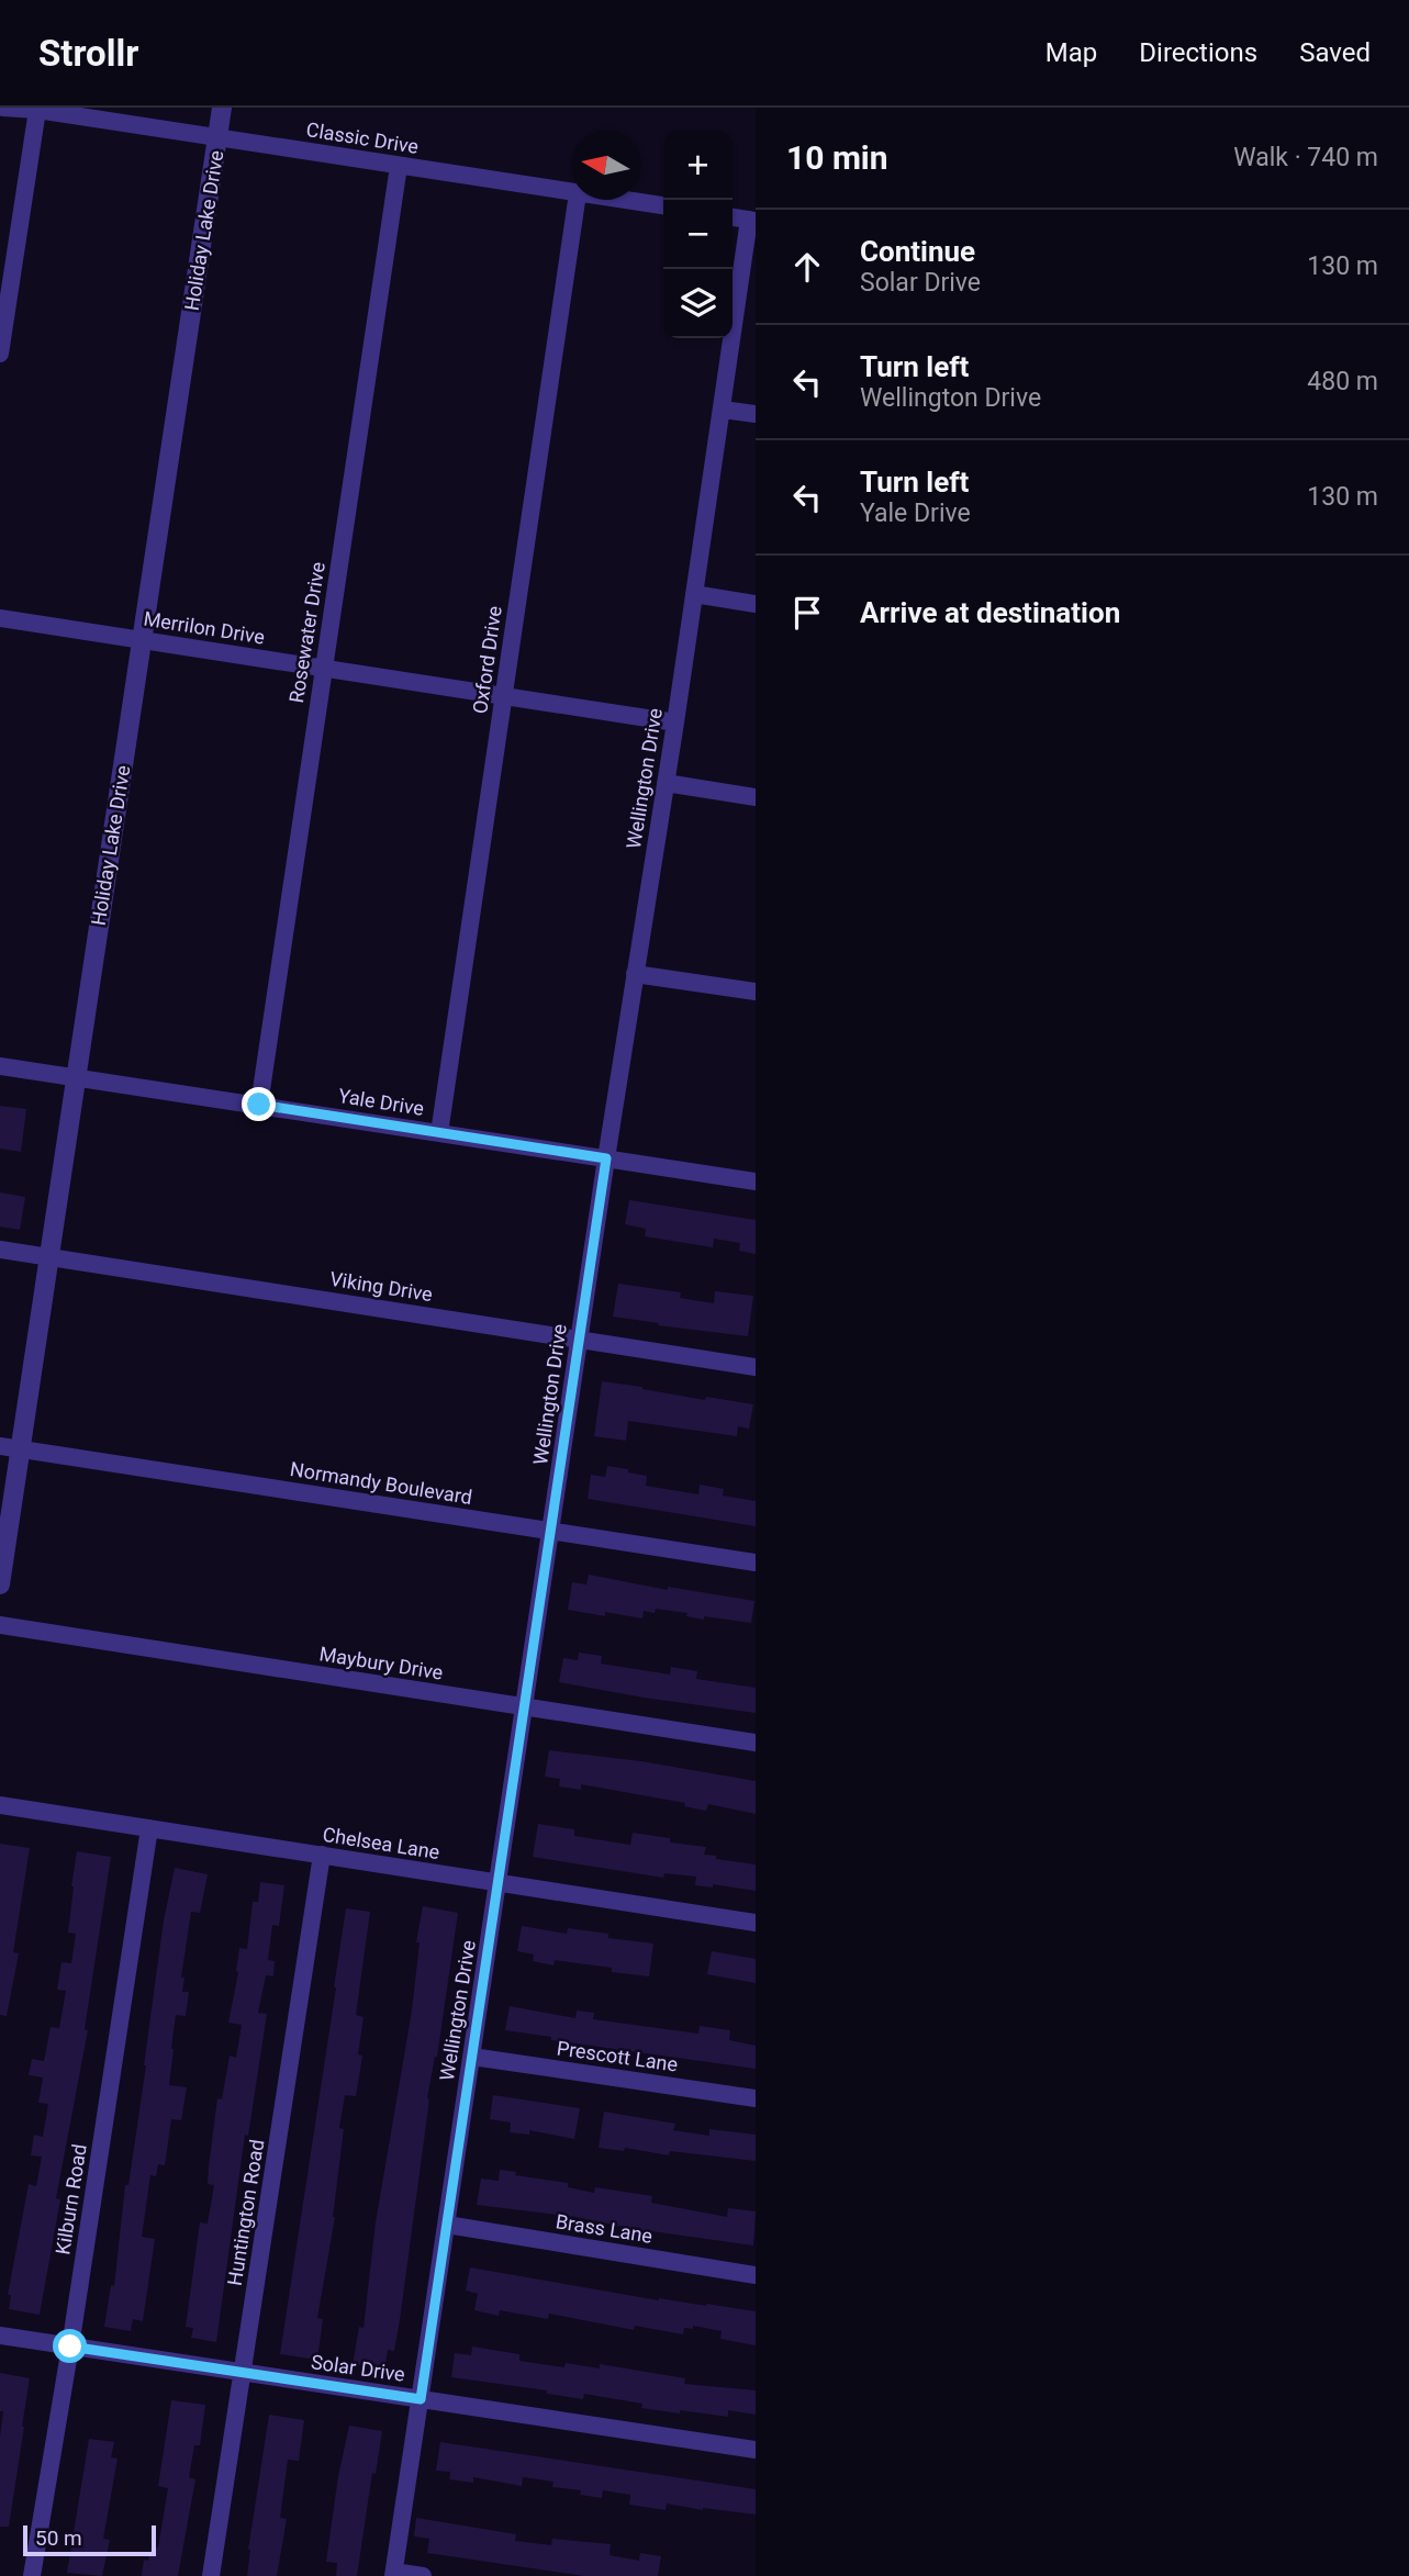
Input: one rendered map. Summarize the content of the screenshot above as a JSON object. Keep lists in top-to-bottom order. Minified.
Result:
{"streets":{"street":["Classic Drive","Holiday Lake Drive","Merrilon Drive","Rosewater Drive","Oxford Drive","Wellington Drive","Yale Drive","Viking Drive","Normandy Boulevard","Maybury Drive","Chelsea Lane","Prescott Lane","Kilburn Road","Huntington Road","Brass Lane","Solar Drive"]},"crossings":[["Classic Drive","Holiday Lake Drive"],["Classic Drive","Rosewater Drive"],["Holiday Lake Drive","Merrilon Drive"],["Holiday Lake Drive","Yale Drive"],["Holiday Lake Drive","Viking Drive"],["Holiday Lake Drive","Normandy Boulevard"],["Merrilon Drive","Rosewater Drive"],["Merrilon Drive","Oxford Drive"],["Merrilon Drive","Wellington Drive"],["Rosewater Drive","Yale Drive"],["Oxford Drive","Yale Drive"],["Wellington Drive","Yale Drive"],["Wellington Drive","Viking Drive"],["Wellington Drive","Normandy Boulevard"],["Wellington Drive","Maybury Drive"],["Wellington Drive","Chelsea Lane"],["Wellington Drive","Prescott Lane"],["Wellington Drive","Brass Lane"],["Wellington Drive","Solar Drive"],["Chelsea Lane","Kilburn Road"],["Chelsea Lane","Huntington Road"],["Kilburn Road","Solar Drive"],["Huntington Road","Solar Drive"]],"scale_bar":"50 m","north":"left","page":{"header":"Strollr","nav":["Map","Directions","Saved"],"heading":["10 min","Walk · 740 m"],"map_buttons":["+","−"],"list":[["Continue","Solar Drive","130 m"],["Turn left","Wellington Drive","480 m"],["Turn left","Yale Drive","130 m"],"Arrive at destination"],"scale":"50 m"}}
